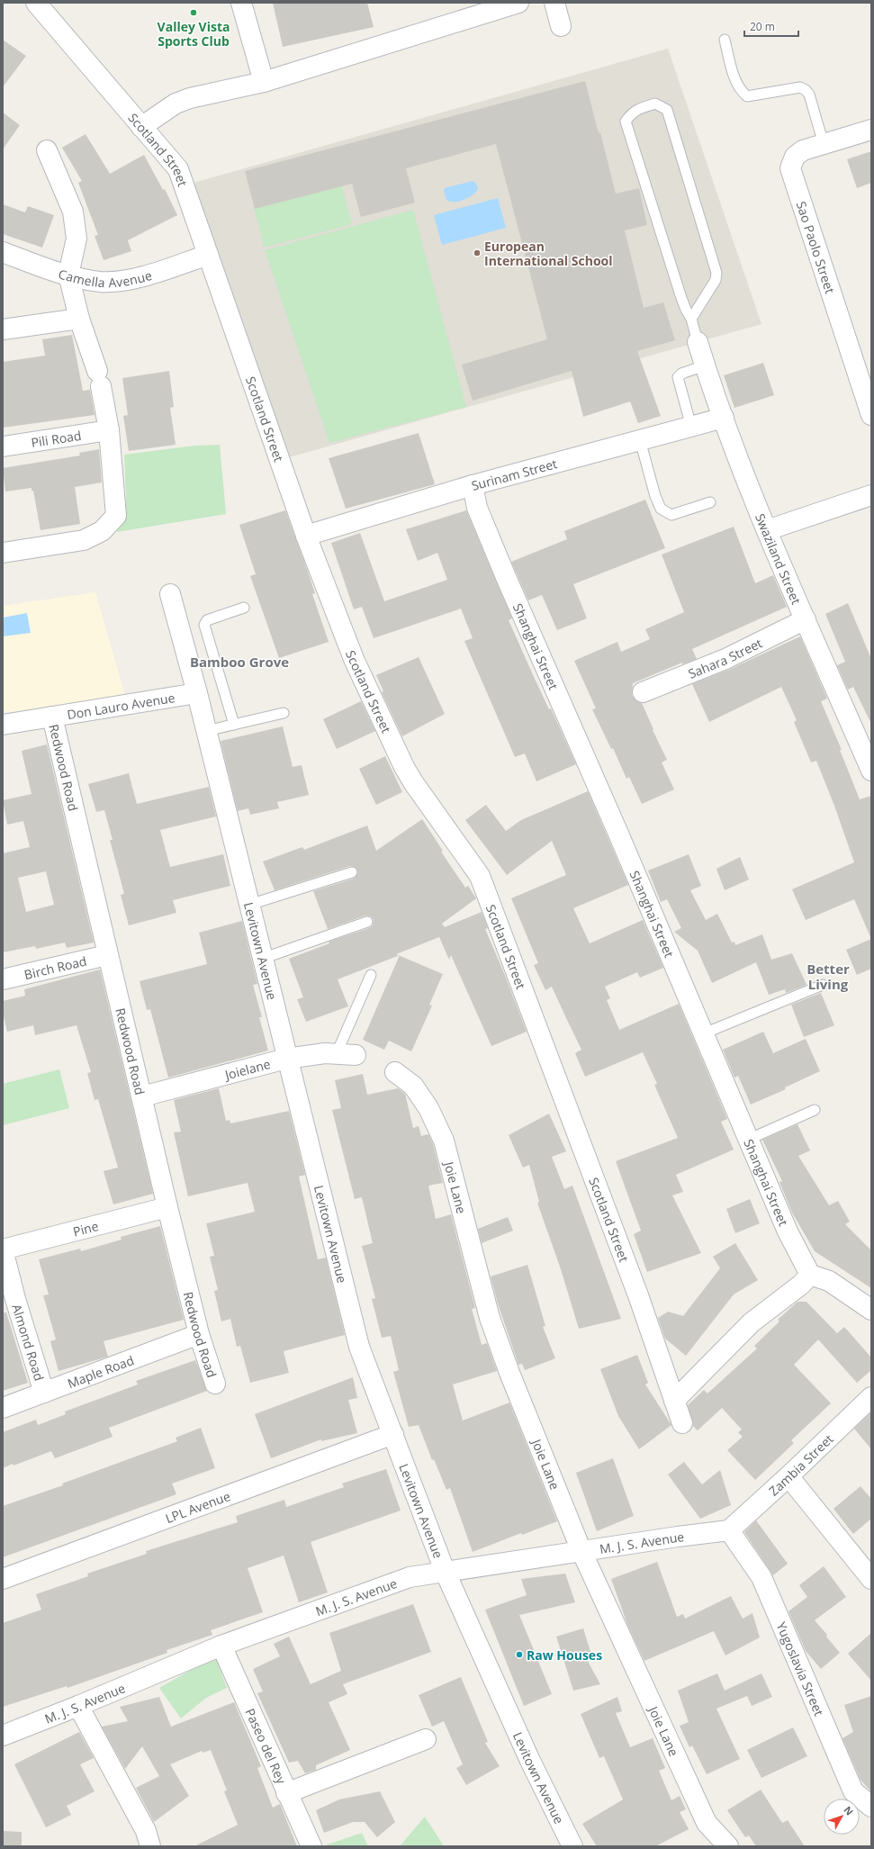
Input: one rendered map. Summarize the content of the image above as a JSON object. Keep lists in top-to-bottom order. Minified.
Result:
{"streets":{"street":["Scotland Street","Sao Paolo Street","Camella Avenue","Pili Road","Surinam Street","Swaziland Street","Shanghai Street","Sahara Street","Don Lauro Avenue","Redwood Road","Levitown Avenue","Birch Road","Joielane","Joie Lane","Pine","Almond Road","Maple Road","Zambia Street","LPL Avenue","M. J. S. Avenue","Yugoslavia Street","Paseo del Rey"]},"crossings":[["Scotland Street","Camella Avenue"],["Scotland Street","Surinam Street"],["Surinam Street","Swaziland Street"],["Surinam Street","Shanghai Street"],["Swaziland Street","Sahara Street"],["Don Lauro Avenue","Redwood Road"],["Don Lauro Avenue","Levitown Avenue"],["Redwood Road","Birch Road"],["Redwood Road","Joielane"],["Redwood Road","Pine"],["Redwood Road","Maple Road"],["Levitown Avenue","Joielane"],["Levitown Avenue","LPL Avenue"],["Levitown Avenue","M. J. S. Avenue"],["Joie Lane","M. J. S. Avenue"],["Pine","Almond Road"],["Almond Road","Maple Road"],["Zambia Street","M. J. S. Avenue"],["Zambia Street","Yugoslavia Street"],["M. J. S. Avenue","Yugoslavia Street"],["M. J. S. Avenue","Paseo del Rey"]],"districts":["Bamboo Grove","Better Living"],"places":["Valley Vista Sports Club","European International School","Raw Houses"],"scale_bar":"20 m","north":"top right"}
